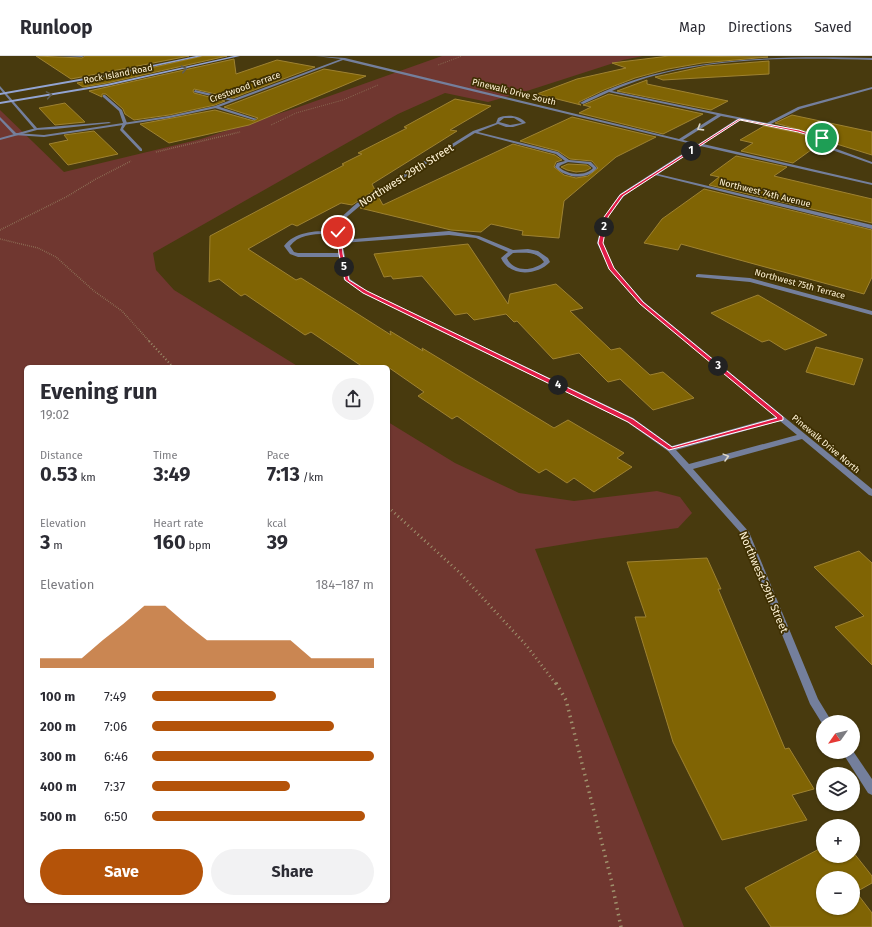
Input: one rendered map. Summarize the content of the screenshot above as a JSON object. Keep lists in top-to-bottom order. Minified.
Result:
{"streets":{"main road":["Rock Island Road"],"street":["Crestwood Terrace","Pinewalk Drive South","Northwest 29th Street","Northwest 74th Avenue","Northwest 75th Terrace","Pinewalk Drive North"]},"crossings":[["Crestwood Terrace","Pinewalk Drive South"],["Pinewalk Drive South","Pinewalk Drive North"],["Northwest 74th Avenue","Pinewalk Drive North"]],"north":"bottom left","page":{"header":"Runloop","nav":["Map","Directions","Saved"],"pins":["1","2","5","3","4"],"heading":["Evening run","19:02"],"stats":[["Distance","0.53 km"],["Time","3:49"],["Pace","7:13 /km"],["Elevation","3 m"],["Heart rate","160 bpm"],["kcal","39"]],"chart":["Elevation","184–187 m"],"list":[{"name":"100 m","note":"7:49"},{"name":"200 m","note":"7:06"},{"name":"300 m","note":"6:46"},{"name":"400 m","note":"7:37"},{"name":"500 m","note":"6:50"}],"map_buttons":["+","−"],"buttons":["Save","Share"]}}
